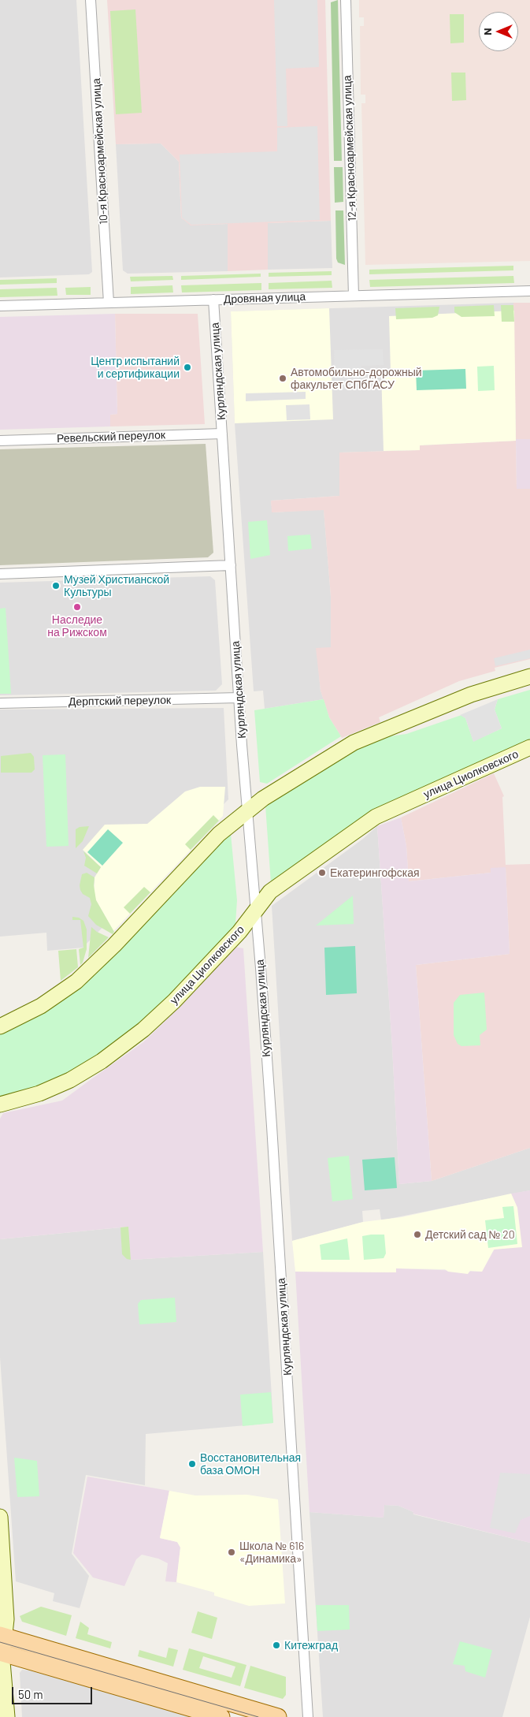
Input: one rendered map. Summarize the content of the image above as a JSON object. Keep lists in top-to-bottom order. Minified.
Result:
{"streets":{"street":["12-я Красноармейская улица","10-я Красноармейская улица","Дровяная улица","Курляндская улица","Ревельский переулок","Дерптский переулок","улица Циолковского"]},"crossings":[["12-я Красноармейская улица","Дровяная улица"],["10-я Красноармейская улица","Дровяная улица"],["Дровяная улица","Курляндская улица"],["Курляндская улица","Ревельский переулок"],["Курляндская улица","Дерптский переулок"],["Курляндская улица","улица Циолковского"]],"places":["Центр испытаний и сертификации","Автомобильно-дорожный факультет СПбГАСУ","Музей Христианской Культуры","Наследие на Рижском","Екатерингофская","Детский сад № 20","Восстановительная база ОМОН","Школа № 616 «Динамика»","Китежград"],"scale_bar":"50 m","north":"left"}
